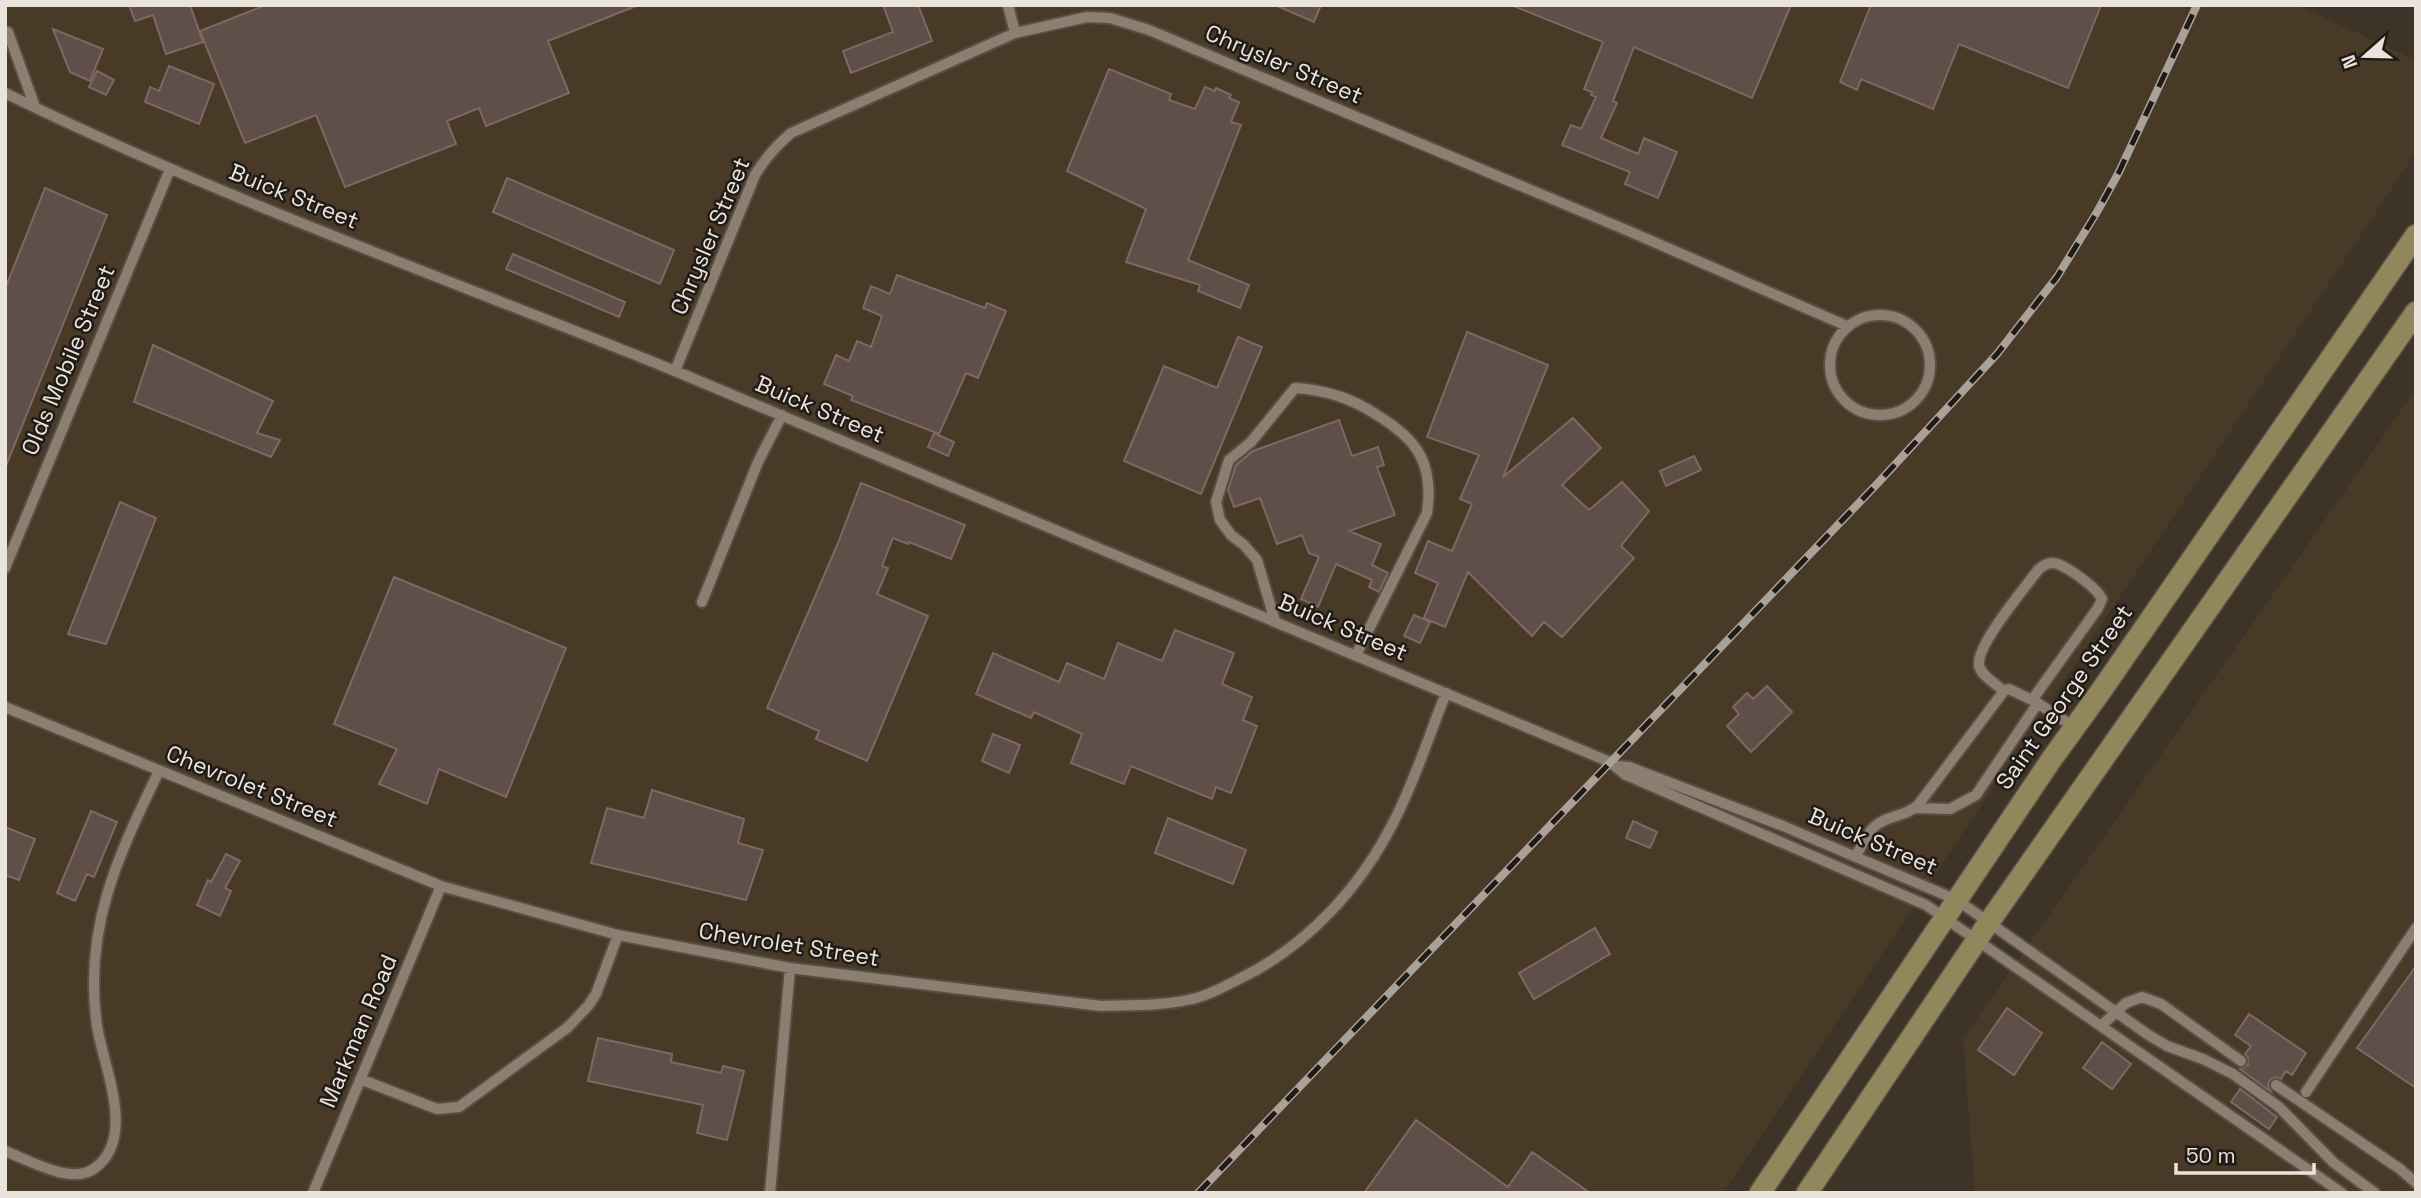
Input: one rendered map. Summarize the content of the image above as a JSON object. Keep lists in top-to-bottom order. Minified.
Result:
{"streets":{"main road":["Saint George Street"],"lane":["Chrysler Street","Buick Street","Olds Mobile Street","Chevrolet Street","Markman Road"]},"crossings":[["Chrysler Street","Buick Street"],["Buick Street","Olds Mobile Street"],["Buick Street","Saint George Street"],["Buick Street","Chevrolet Street"],["Chevrolet Street","Markman Road"]],"scale_bar":"50 m","north":"left"}
